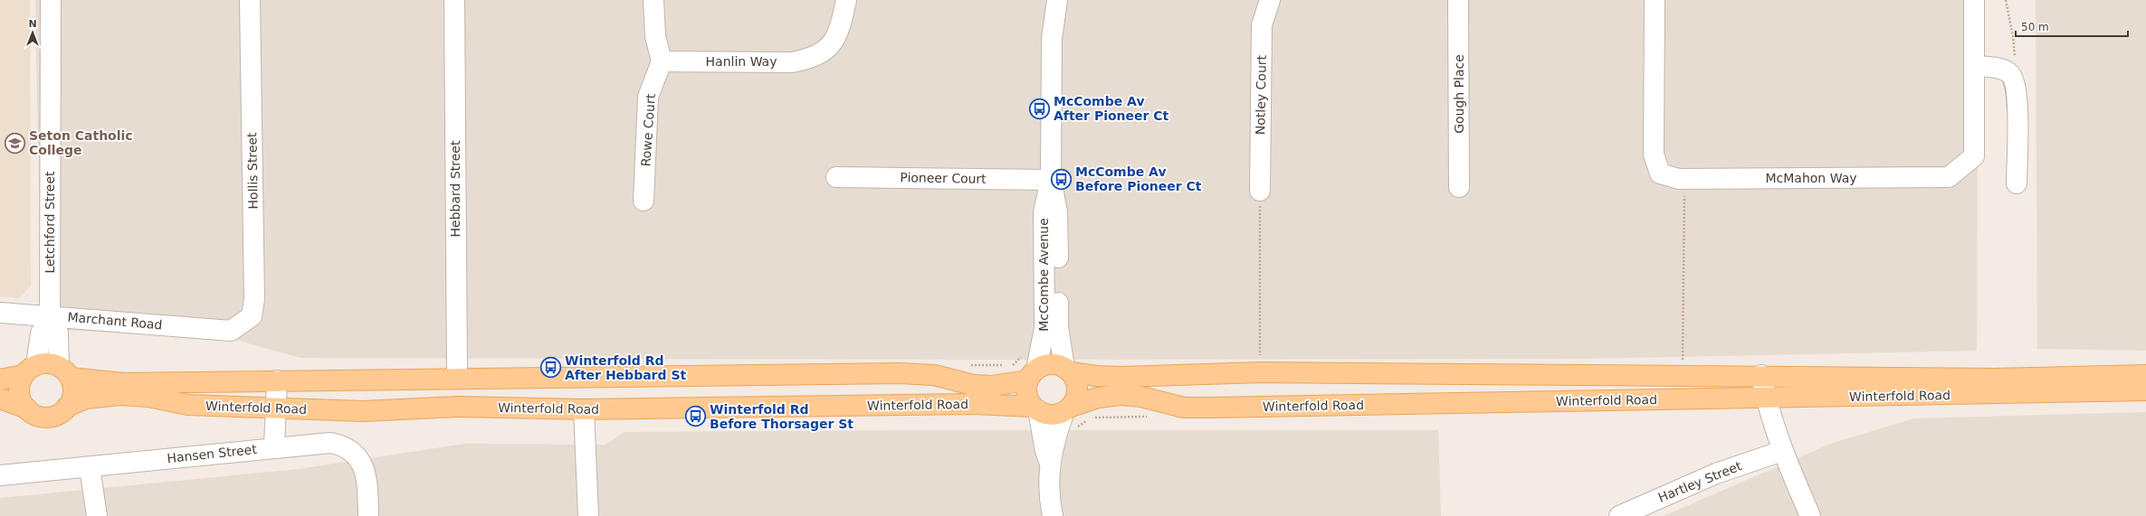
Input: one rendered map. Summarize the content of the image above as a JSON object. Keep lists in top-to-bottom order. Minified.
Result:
{"streets":{"main road":["Winterfold Road"],"street":["Hanlin Way","Gough Place","Notley Court","Rowe Court","Hollis Street","Pioneer Court","McMahon Way","Hebbard Street","Letchford Street","McCombe Avenue","Marchant Road","Hansen Street","Hartley Street"]},"crossings":[["Hanlin Way","Rowe Court"],["Hollis Street","Marchant Road"],["Pioneer Court","McCombe Avenue"],["Hebbard Street","Winterfold Road"],["Letchford Street","Marchant Road"],["Letchford Street","Winterfold Road"],["McCombe Avenue","Winterfold Road"]],"places":{"bus stop":["McCombe Av After Pioneer Ct","McCombe Av Before Pioneer Ct","Winterfold Rd After Hebbard St","Winterfold Rd Before Thorsager St"],"school or university":["Seton Catholic College"]},"scale_bar":"50 m","north":"top"}
